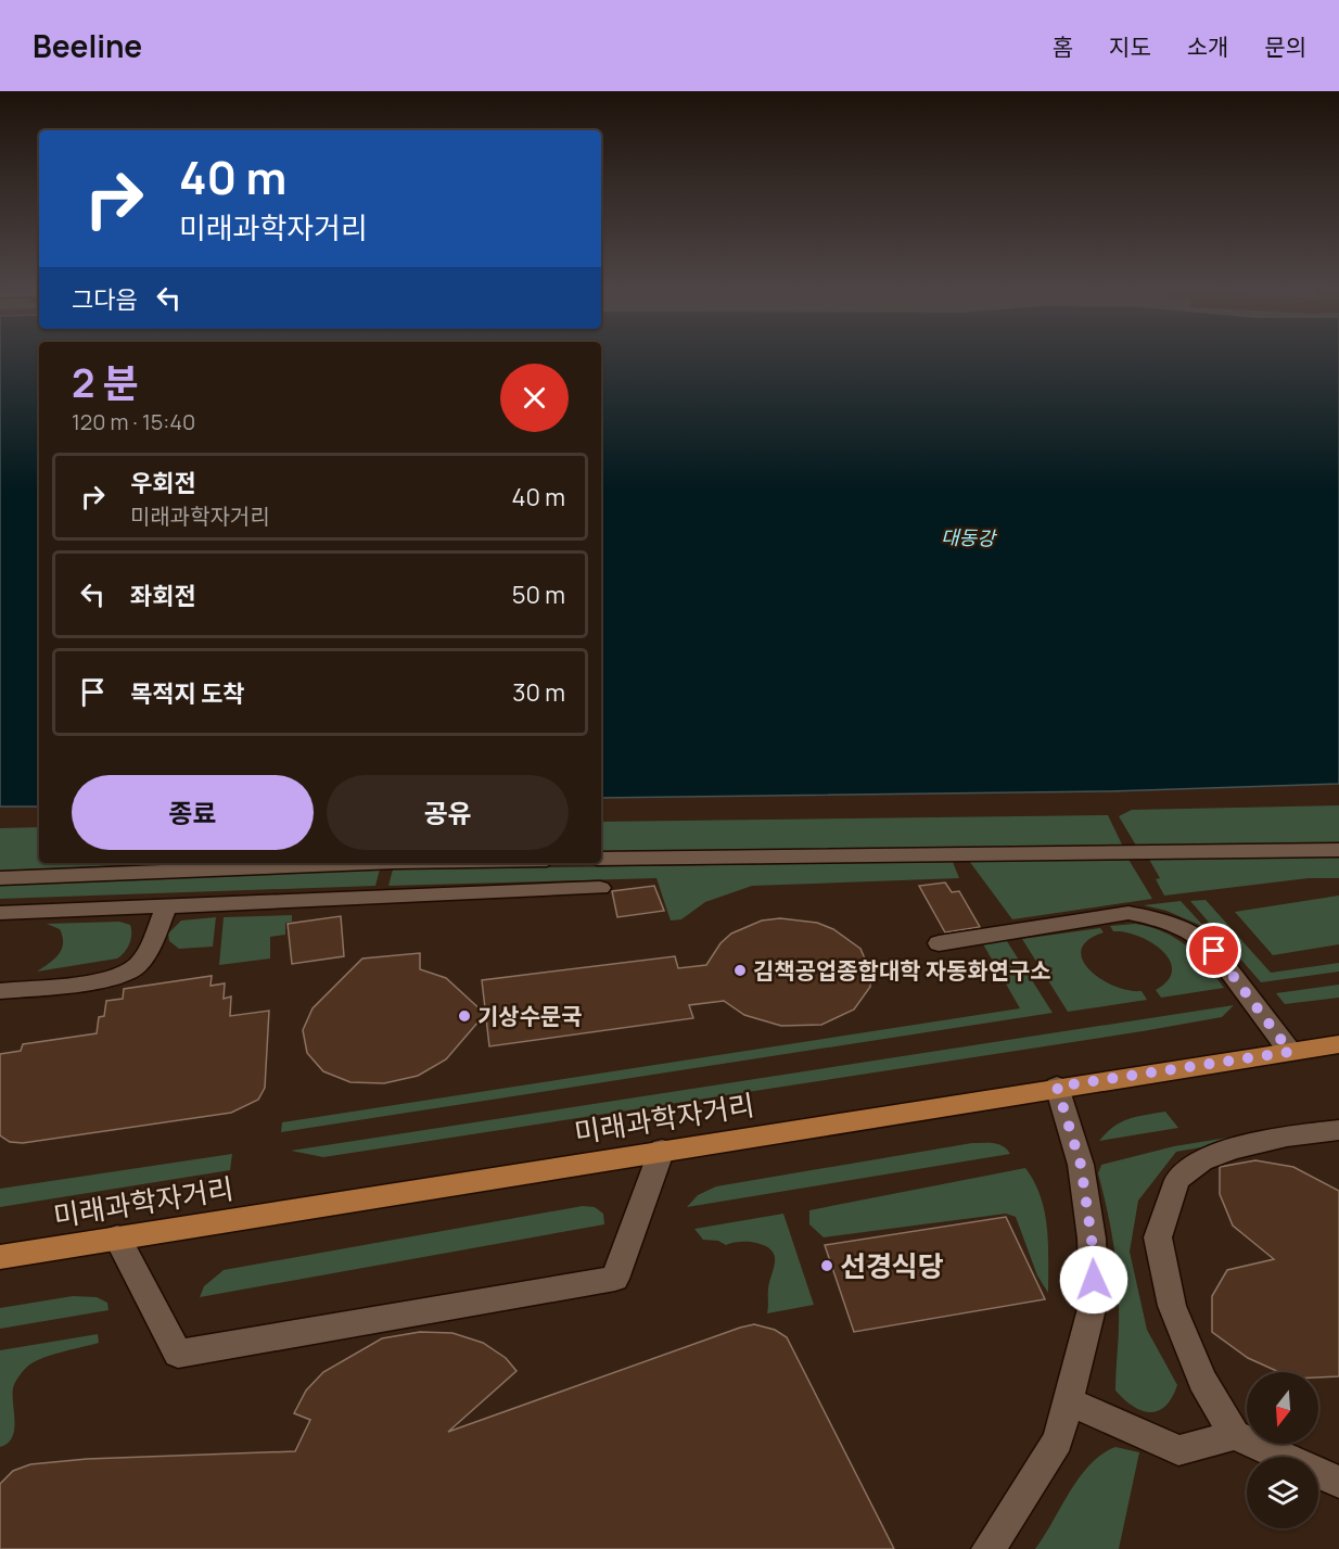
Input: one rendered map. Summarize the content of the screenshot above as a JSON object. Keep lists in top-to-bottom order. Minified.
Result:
{"streets":{"main road":["미래과학자거리"]},"water":["대동강"],"places":["김책공업종합대학 자동화연구소","기상수문국","선경식당"],"north":"bottom","page":{"header":"Beeline","nav":["홈","지도","소개","문의"],"turn":["40 m","미래과학자거리"],"then":"그다음","heading":["2 분","120 m · 15:40"],"list":[{"name":"우회전","note":"미래과학자거리","value":"40 m"},{"name":"좌회전","value":"50 m"},{"name":"목적지 도착","value":"30 m"}],"buttons":["종료","공유"]}}
